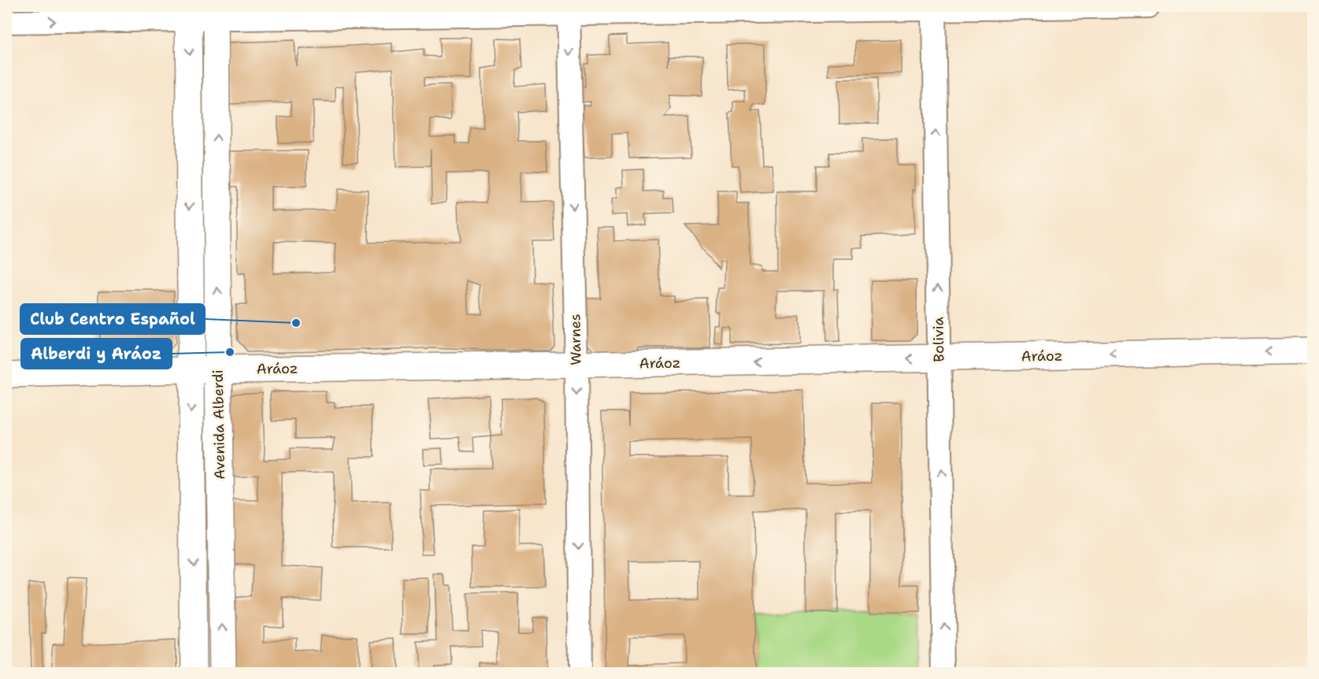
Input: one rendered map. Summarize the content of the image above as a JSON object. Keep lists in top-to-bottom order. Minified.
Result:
{"streets":{"street":["Warnes","Bolivia","Aráoz","Avenida Alberdi"]},"crossings":[["Warnes","Aráoz"],["Bolivia","Aráoz"],["Aráoz","Avenida Alberdi"]],"one_way":["Warnes","Bolivia","Aráoz"],"places":["Club Centro Español","Alberdi y Aráoz"]}
